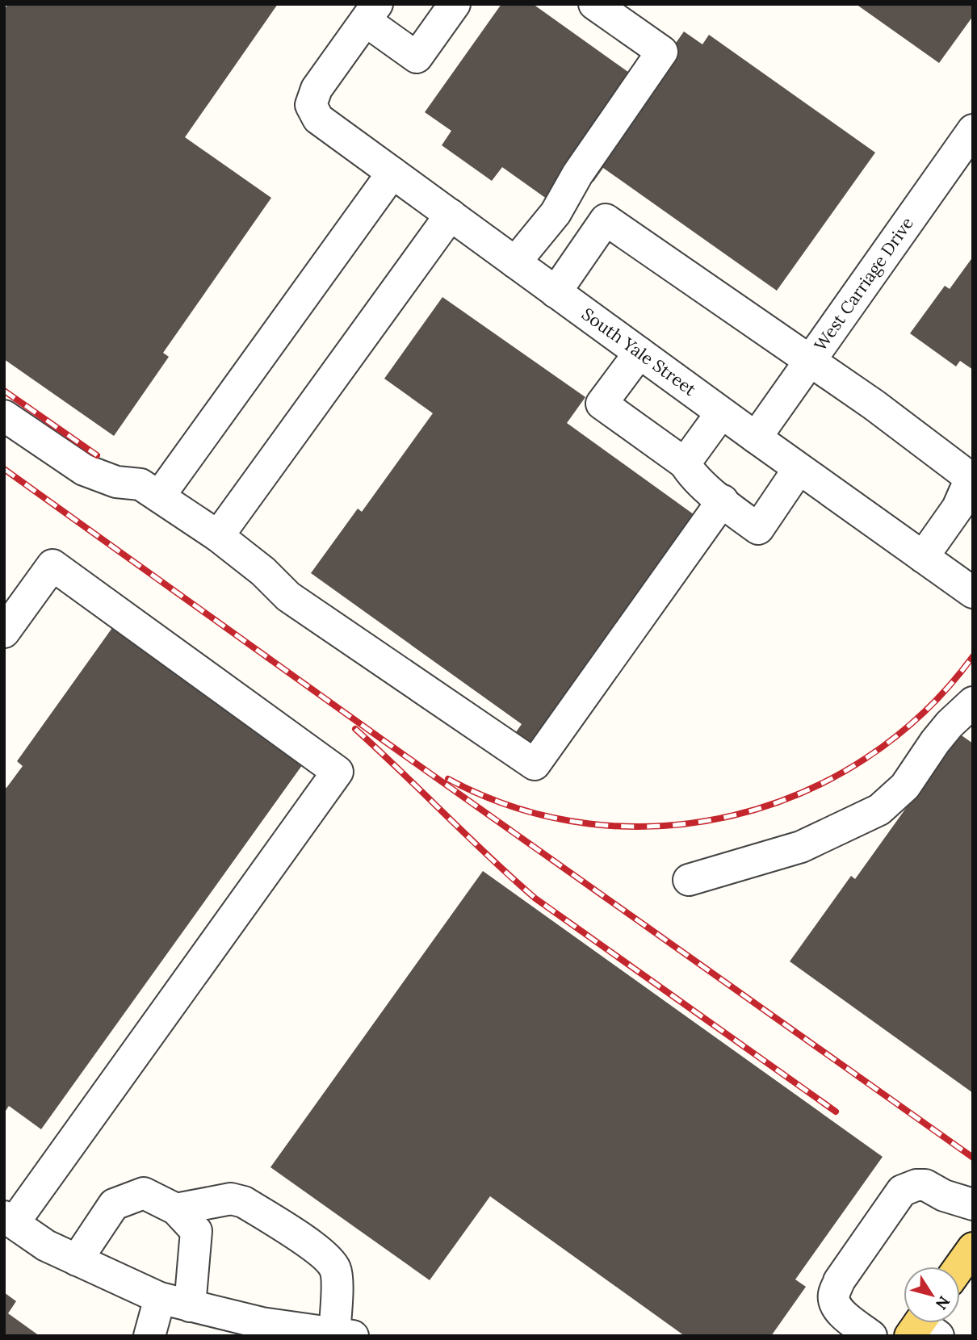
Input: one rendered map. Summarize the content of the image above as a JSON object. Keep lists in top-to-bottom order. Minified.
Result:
{"streets":{"street":["West Carriage Drive","South Yale Street"]},"crossings":[["West Carriage Drive","South Yale Street"]],"north":"bottom right"}
